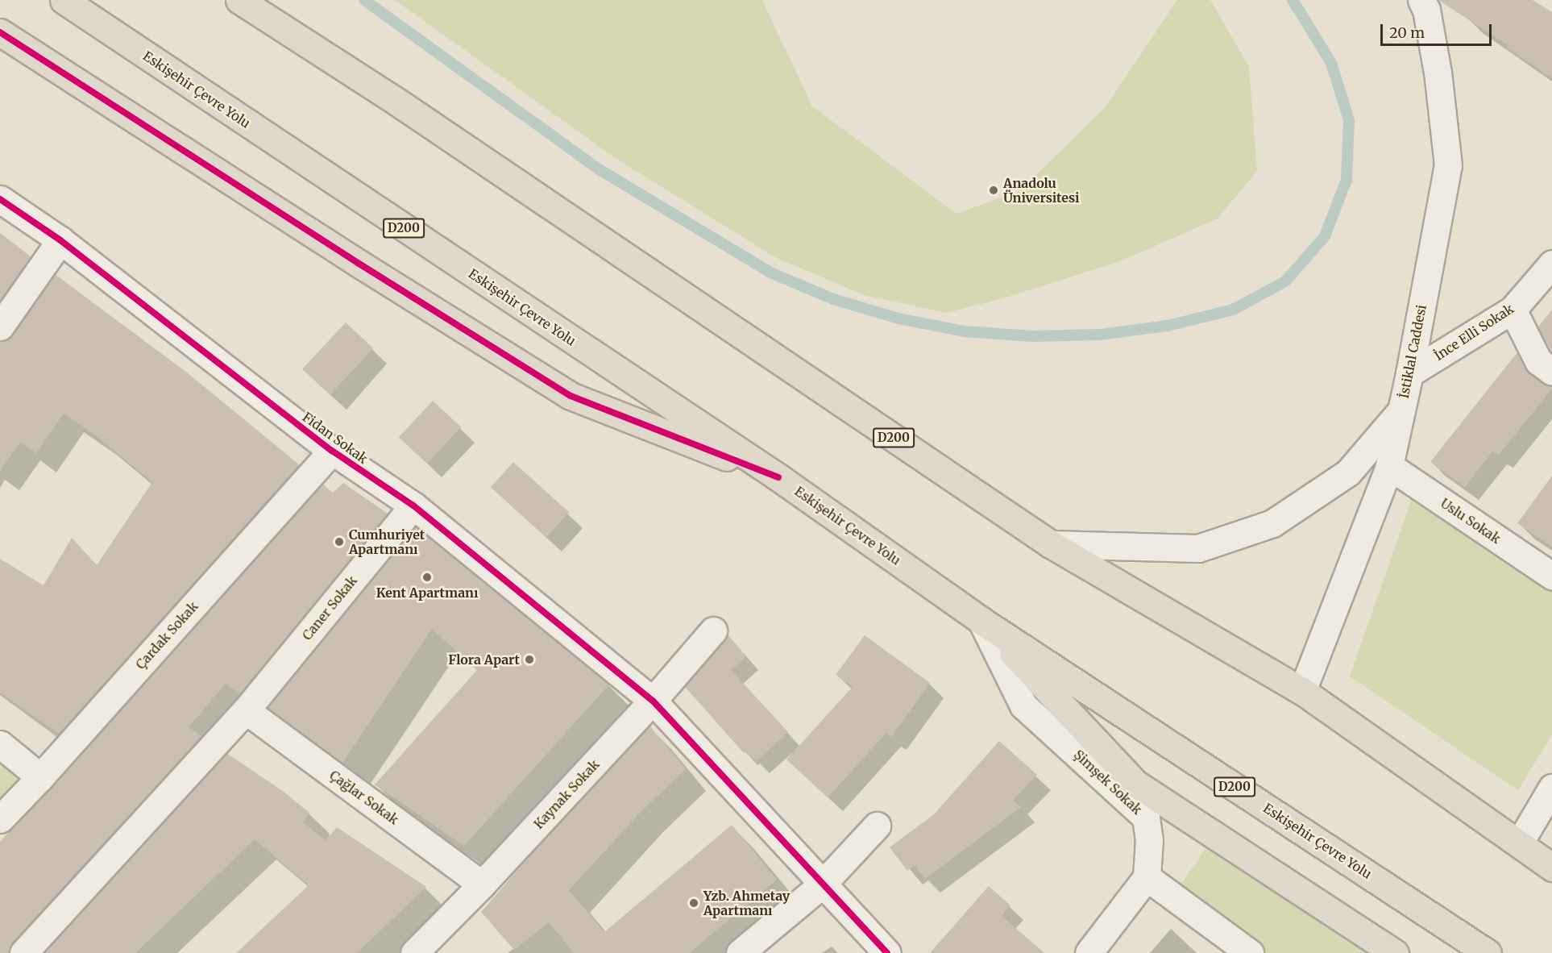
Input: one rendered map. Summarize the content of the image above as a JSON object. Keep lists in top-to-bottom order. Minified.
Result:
{"streets":{"highway":["Eskişehir Çevre Yolu","D200"],"street":["İnce Elli Sokak","İstiklal Caddesi","Fidan Sokak","Uslu Sokak","Caner Sokak","Çardak Sokak","Şimşek Sokak","Kaynak Sokak","Çağlar Sokak"]},"crossings":[["Eskişehir Çevre Yolu","Şimşek Sokak"],["D200","İstiklal Caddesi"],["İnce Elli Sokak","İstiklal Caddesi"],["İstiklal Caddesi","Uslu Sokak"],["Fidan Sokak","Caner Sokak"],["Fidan Sokak","Çardak Sokak"],["Fidan Sokak","Kaynak Sokak"],["Caner Sokak","Çağlar Sokak"],["Kaynak Sokak","Çağlar Sokak"]],"places":["Anadolu Üniversitesi","Cumhuriyet Apartmanı","Kent Apartmanı","Flora Apart","Yzb. Ahmetay Apartmanı"],"scale_bar":"20 m"}
